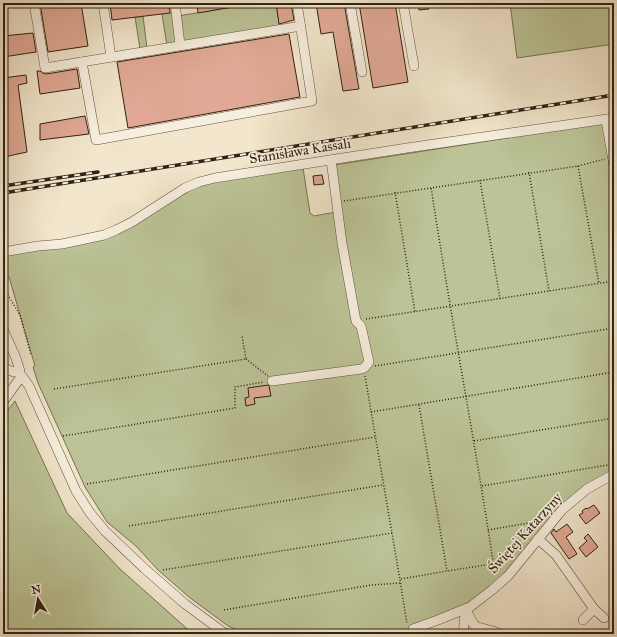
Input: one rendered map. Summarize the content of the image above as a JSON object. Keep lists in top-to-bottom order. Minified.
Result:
{"streets":{"street":["Stanisława Kassali","Świętej Katarzyny"]},"north":"top"}
